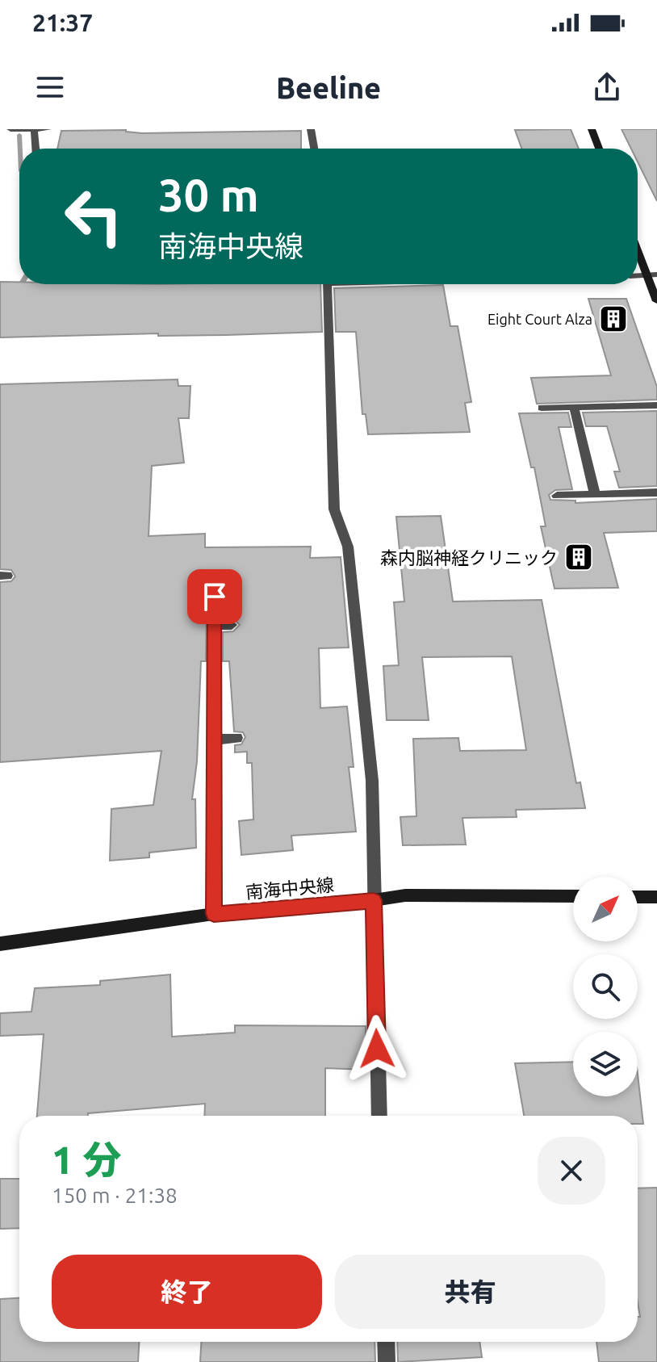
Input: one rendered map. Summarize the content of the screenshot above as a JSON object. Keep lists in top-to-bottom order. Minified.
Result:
{"streets":{"street":["南海中央線"]},"places":{"building":["Eight Court Alza","森内脳神経クリニック"]},"north":"top right","page":{"status":"21:37","header":"Beeline","turn":["30 m","南海中央線"],"heading":["1 分","150 m · 21:38"],"buttons":["終了","共有"]}}
